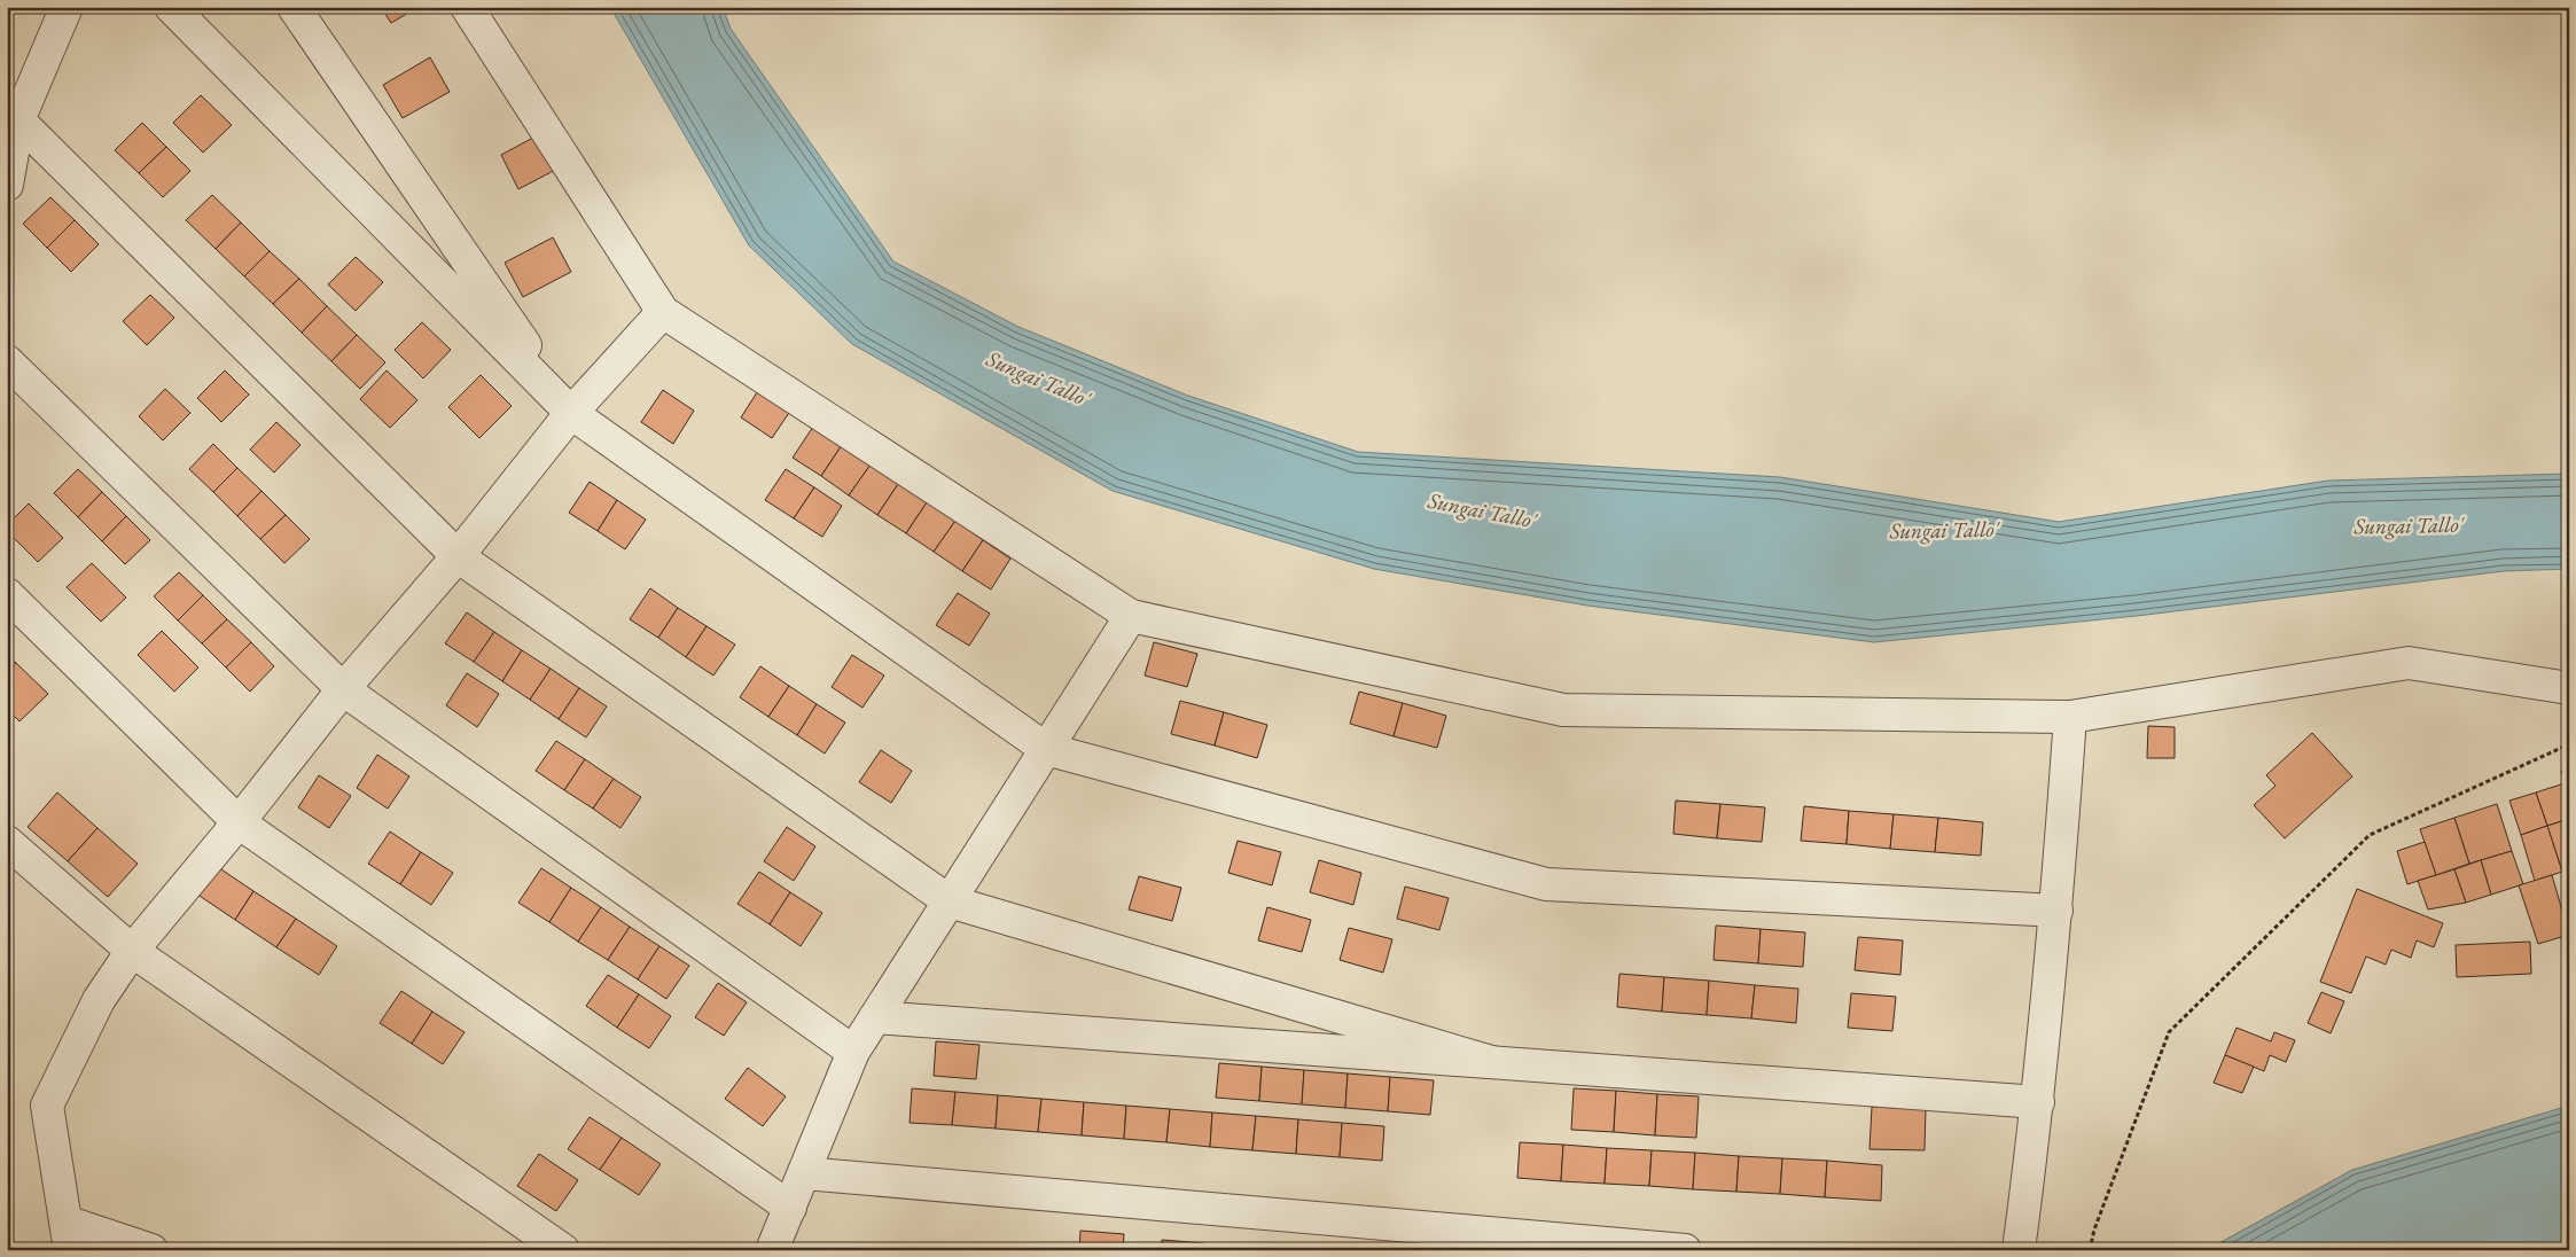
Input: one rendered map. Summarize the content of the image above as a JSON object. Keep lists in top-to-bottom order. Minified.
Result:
{"water":["Sungai Tallo'"]}
